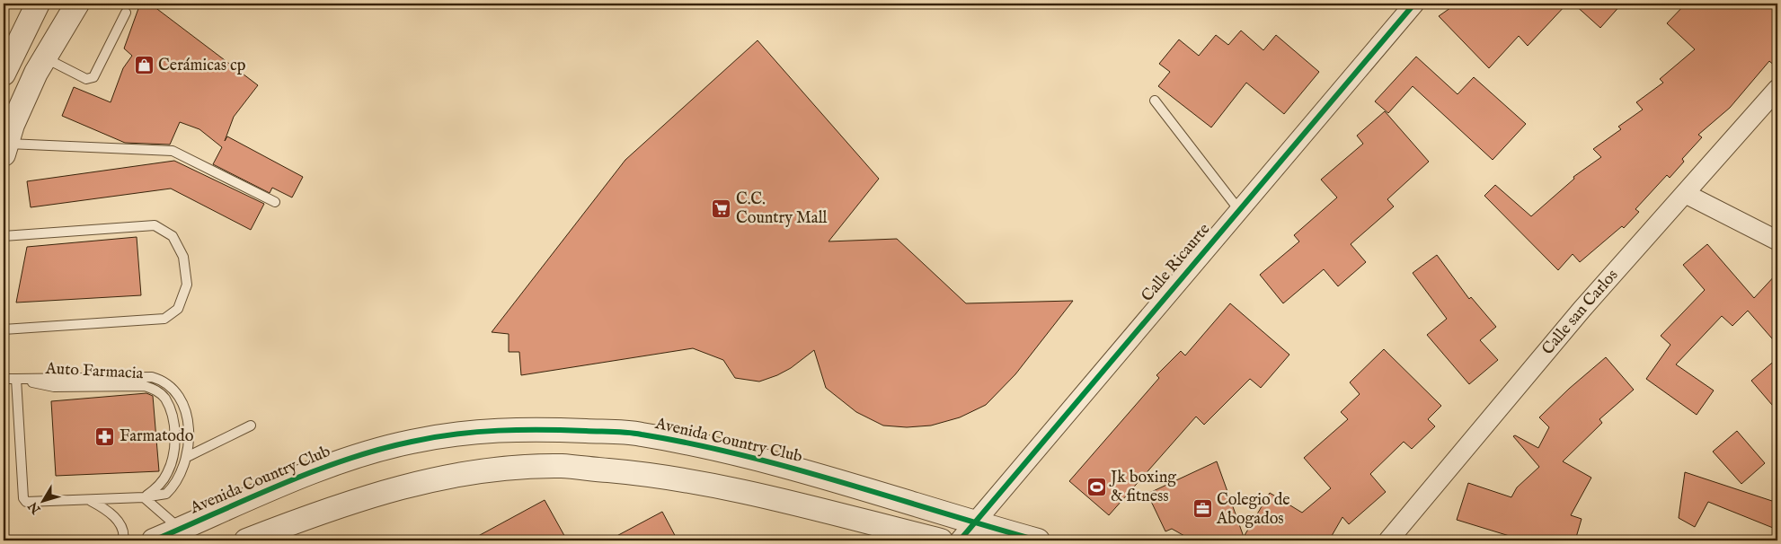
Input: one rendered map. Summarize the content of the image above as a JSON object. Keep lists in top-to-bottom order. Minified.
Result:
{"streets":{"street":["Calle Ricaurte","Calle san Carlos","Avenida Country Club"],"lane":["Auto Farmacia"]},"crossings":[["Calle Ricaurte","Avenida Country Club"]],"places":{"shop":["Cerámicas cp"],"supermarket":["C.C. Country Mall"],"pharmacy":["Farmatodo"],"sports":["Jk boxing & fitness"],"office":["Colegio de Abogados"]},"north":"bottom left"}
